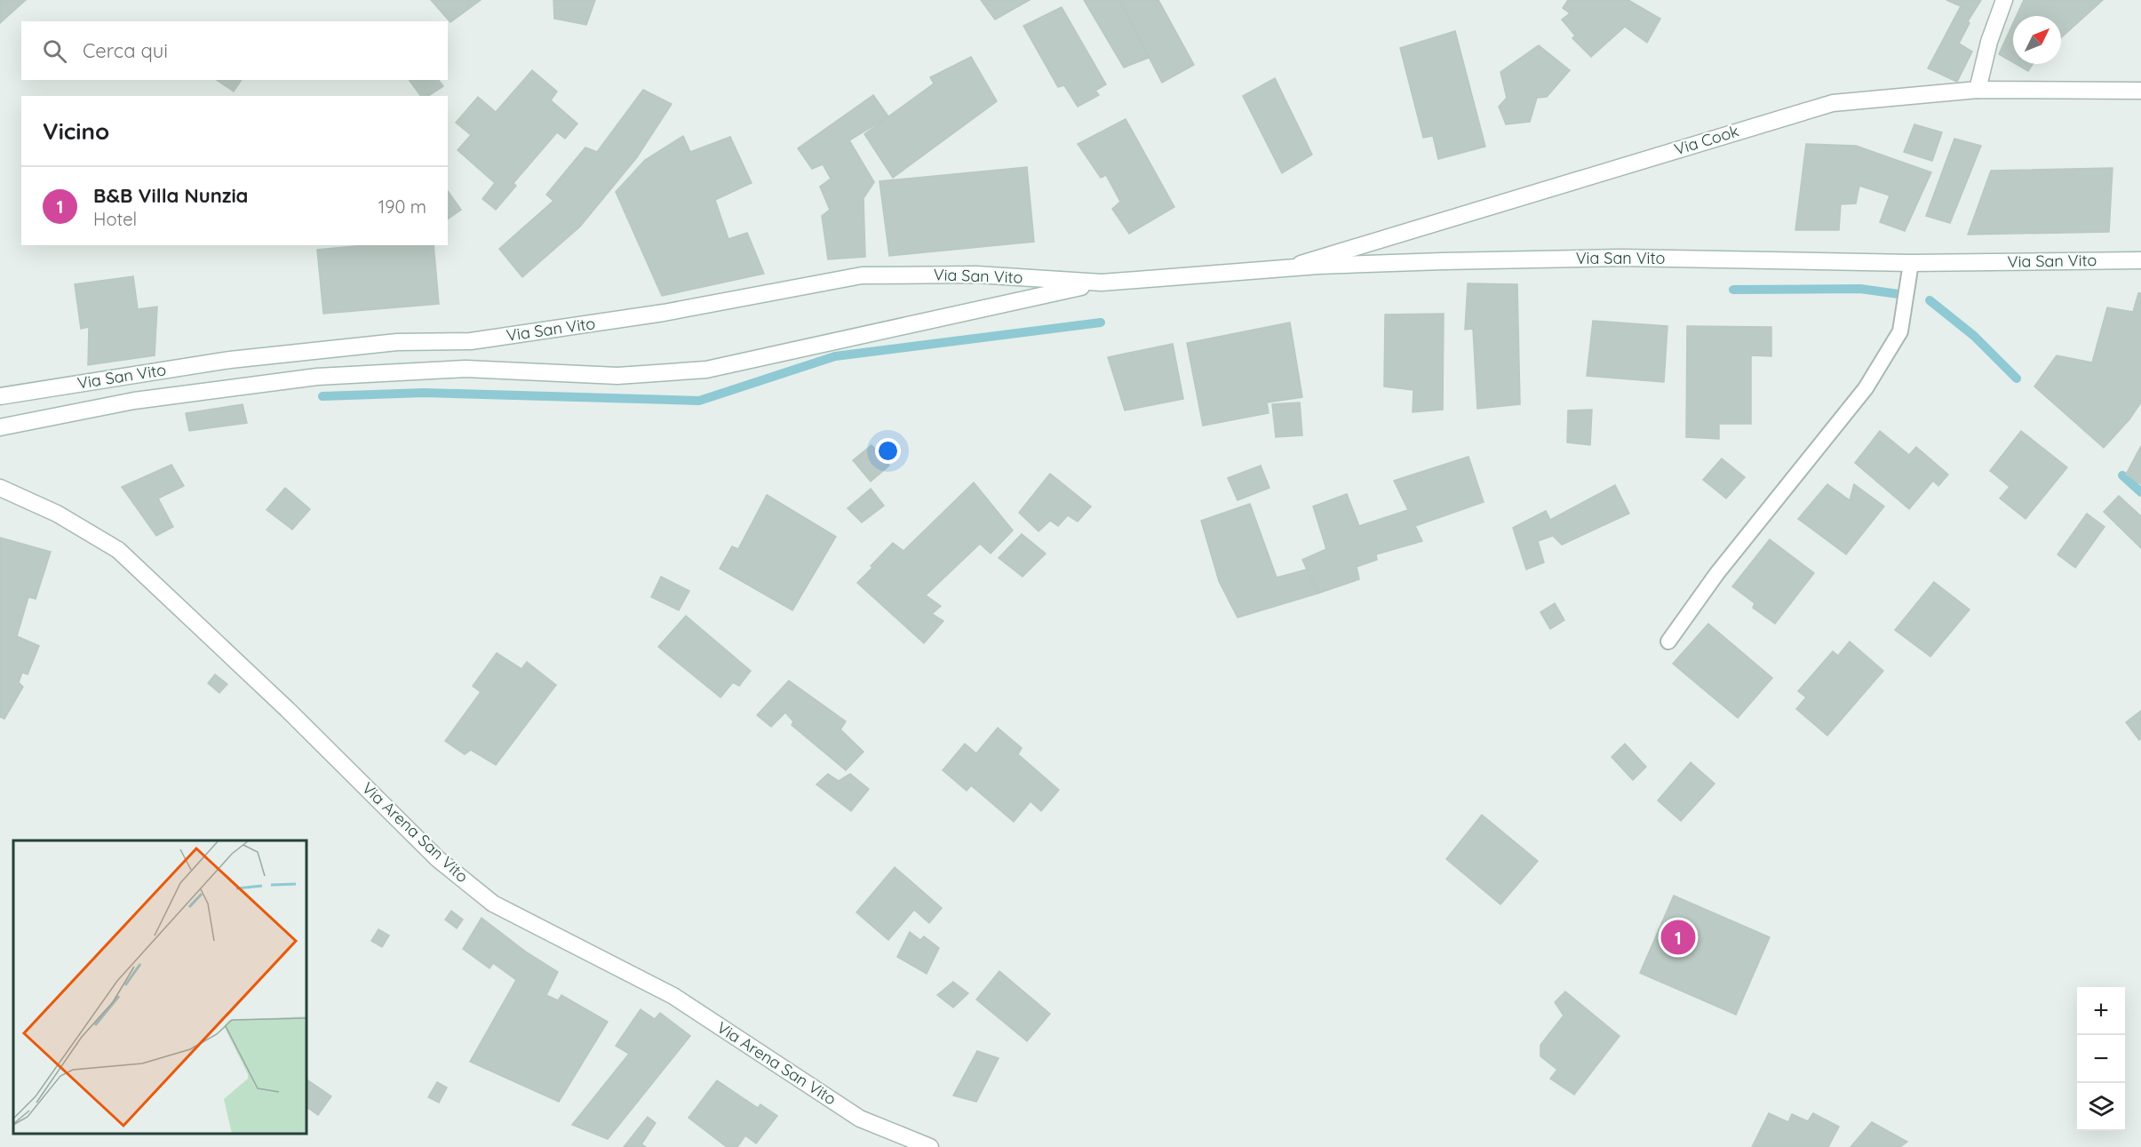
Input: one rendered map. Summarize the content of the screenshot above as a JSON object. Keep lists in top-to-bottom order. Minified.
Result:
{"streets":{"street":["Via Cook","Via San Vito","Via Arena San Vito"]},"crossings":[["Via Cook","Via San Vito"]],"north":"top right","page":{"search":"Cerca qui","heading":"Vicino","list":[{"mark":"1","name":"B&B Villa Nunzia","note":"Hotel","value":"190 m"}],"pins":"1","map_buttons":["+","−"]}}
